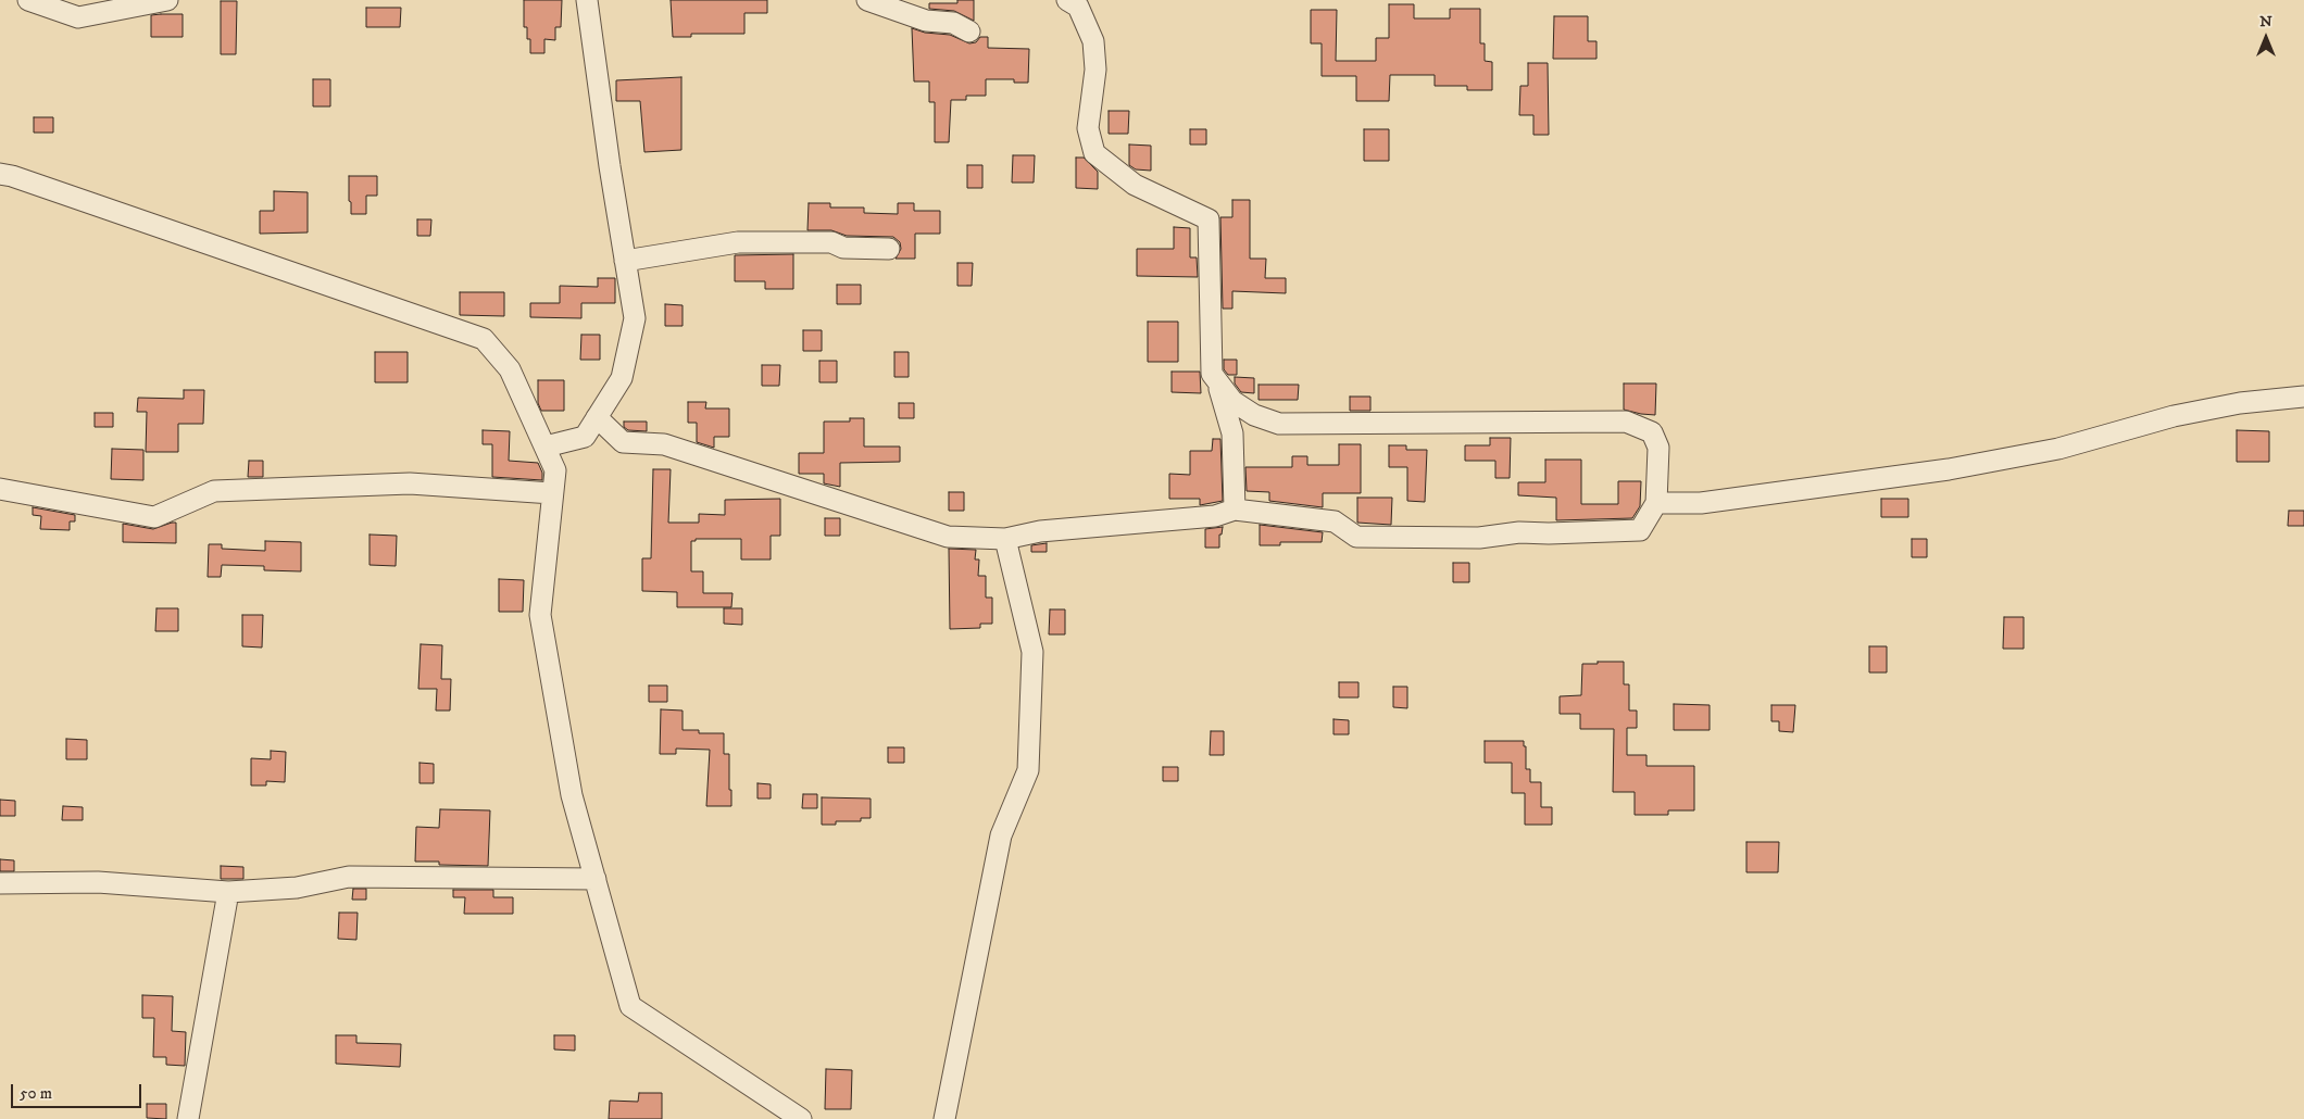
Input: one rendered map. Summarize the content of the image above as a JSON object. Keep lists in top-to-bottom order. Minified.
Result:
{"scale_bar":"50 m","north":"top"}
